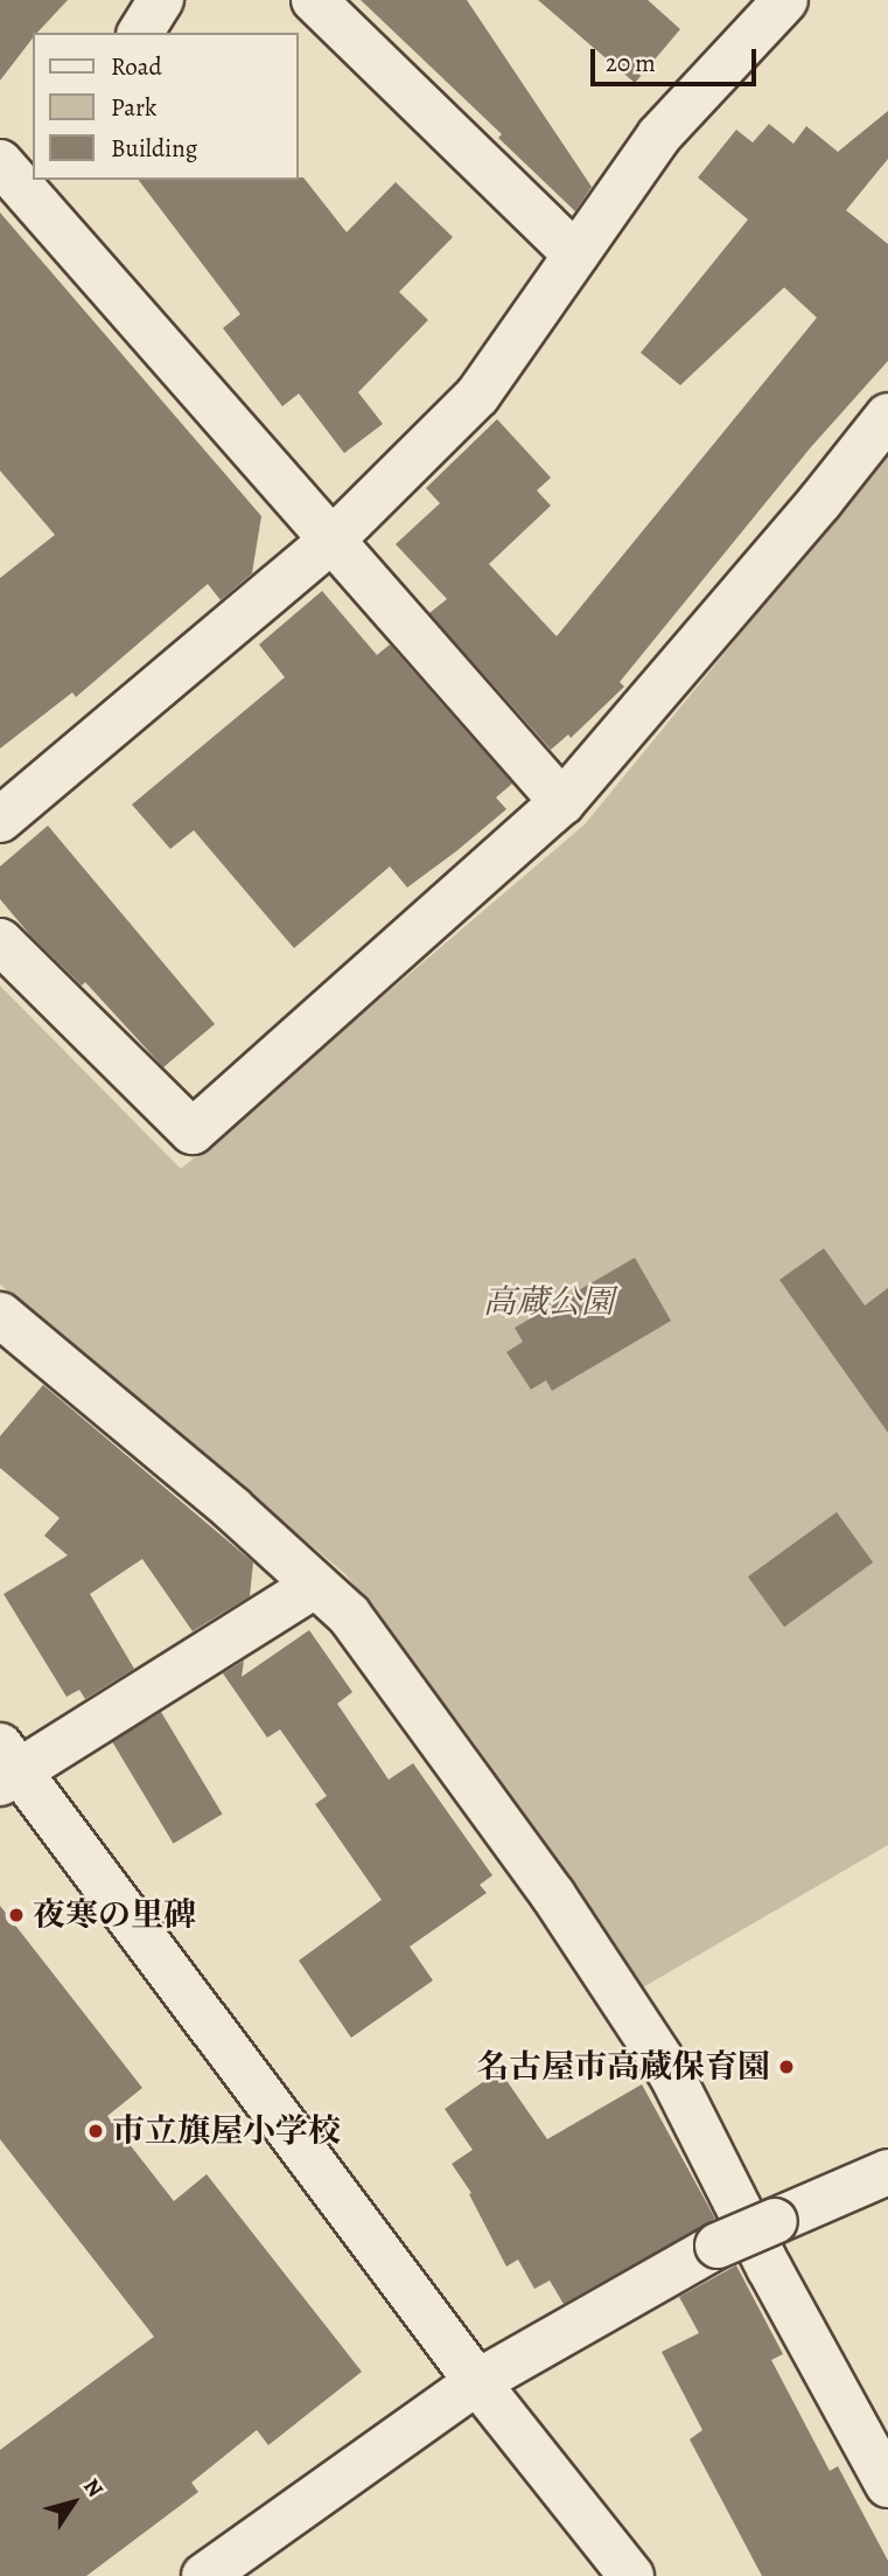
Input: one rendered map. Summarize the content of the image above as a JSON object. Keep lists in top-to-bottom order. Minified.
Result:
{"parks":["高蔵公園"],"places":["夜寒の里碑","名古屋市高蔵保育園","市立旗屋小学校"],"legend":["Road","Park","Building"],"scale_bar":"20 m","north":"top right"}
